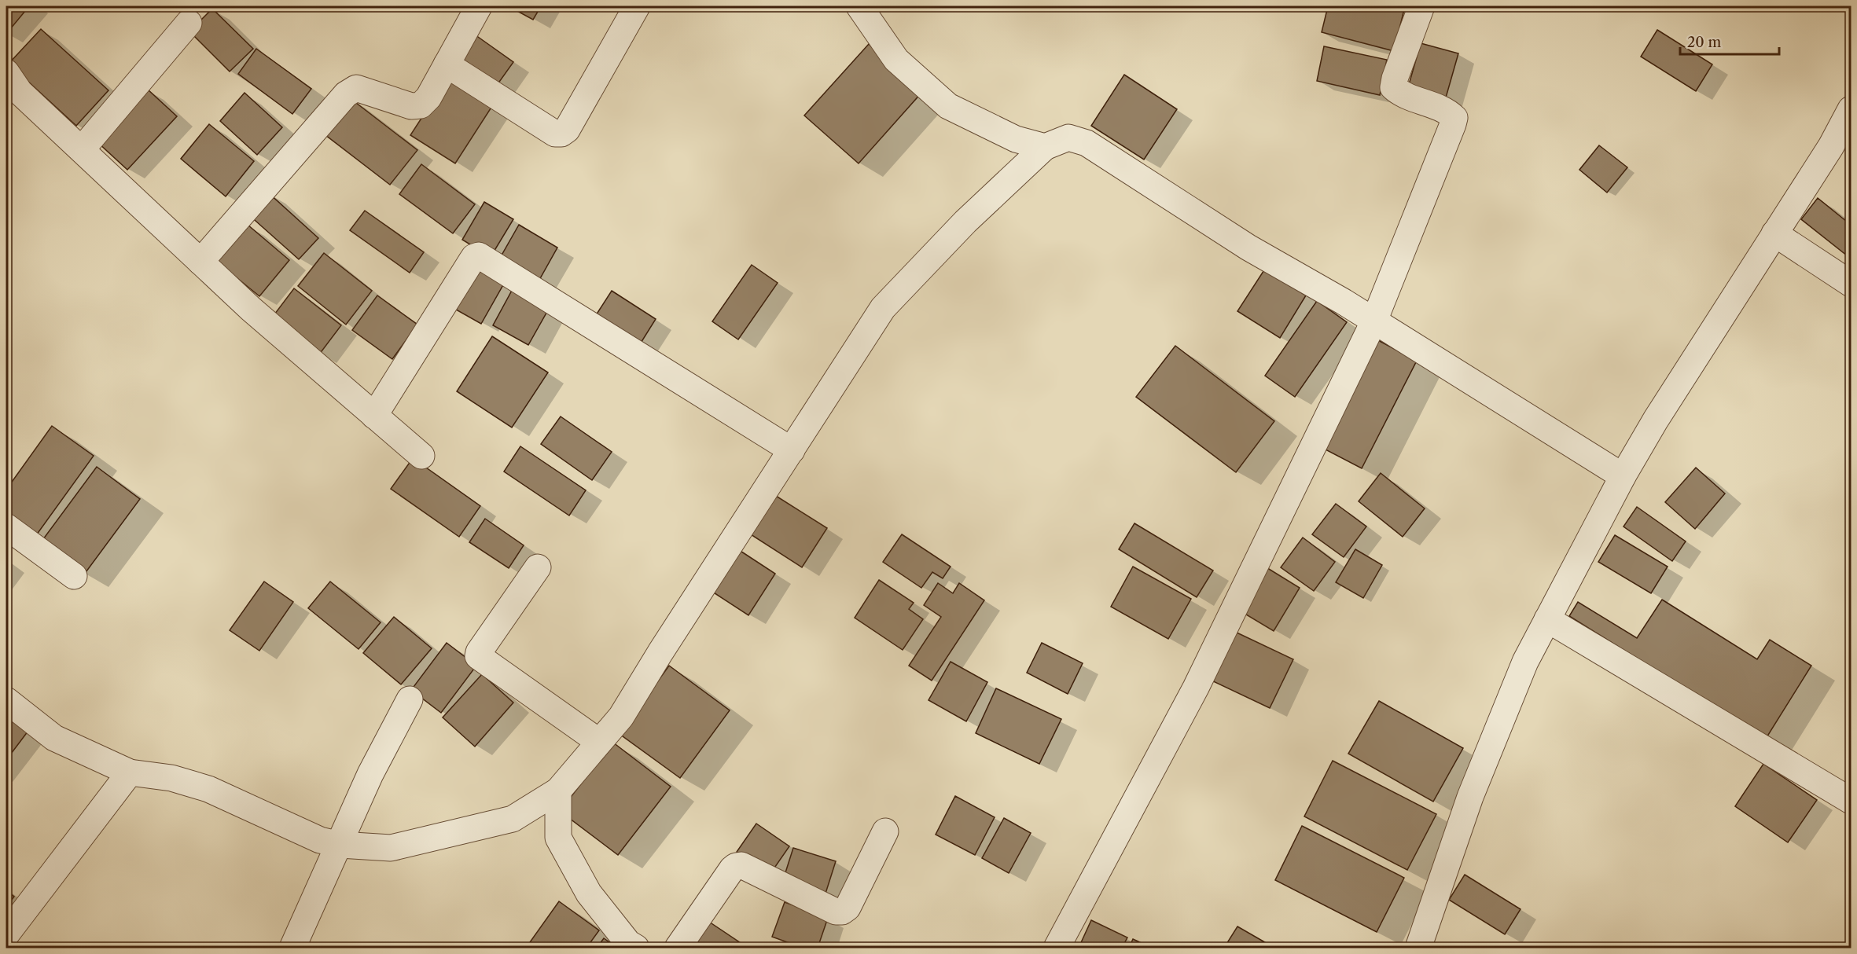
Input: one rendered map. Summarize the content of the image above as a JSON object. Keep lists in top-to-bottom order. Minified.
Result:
{"scale_bar":"20 m"}
